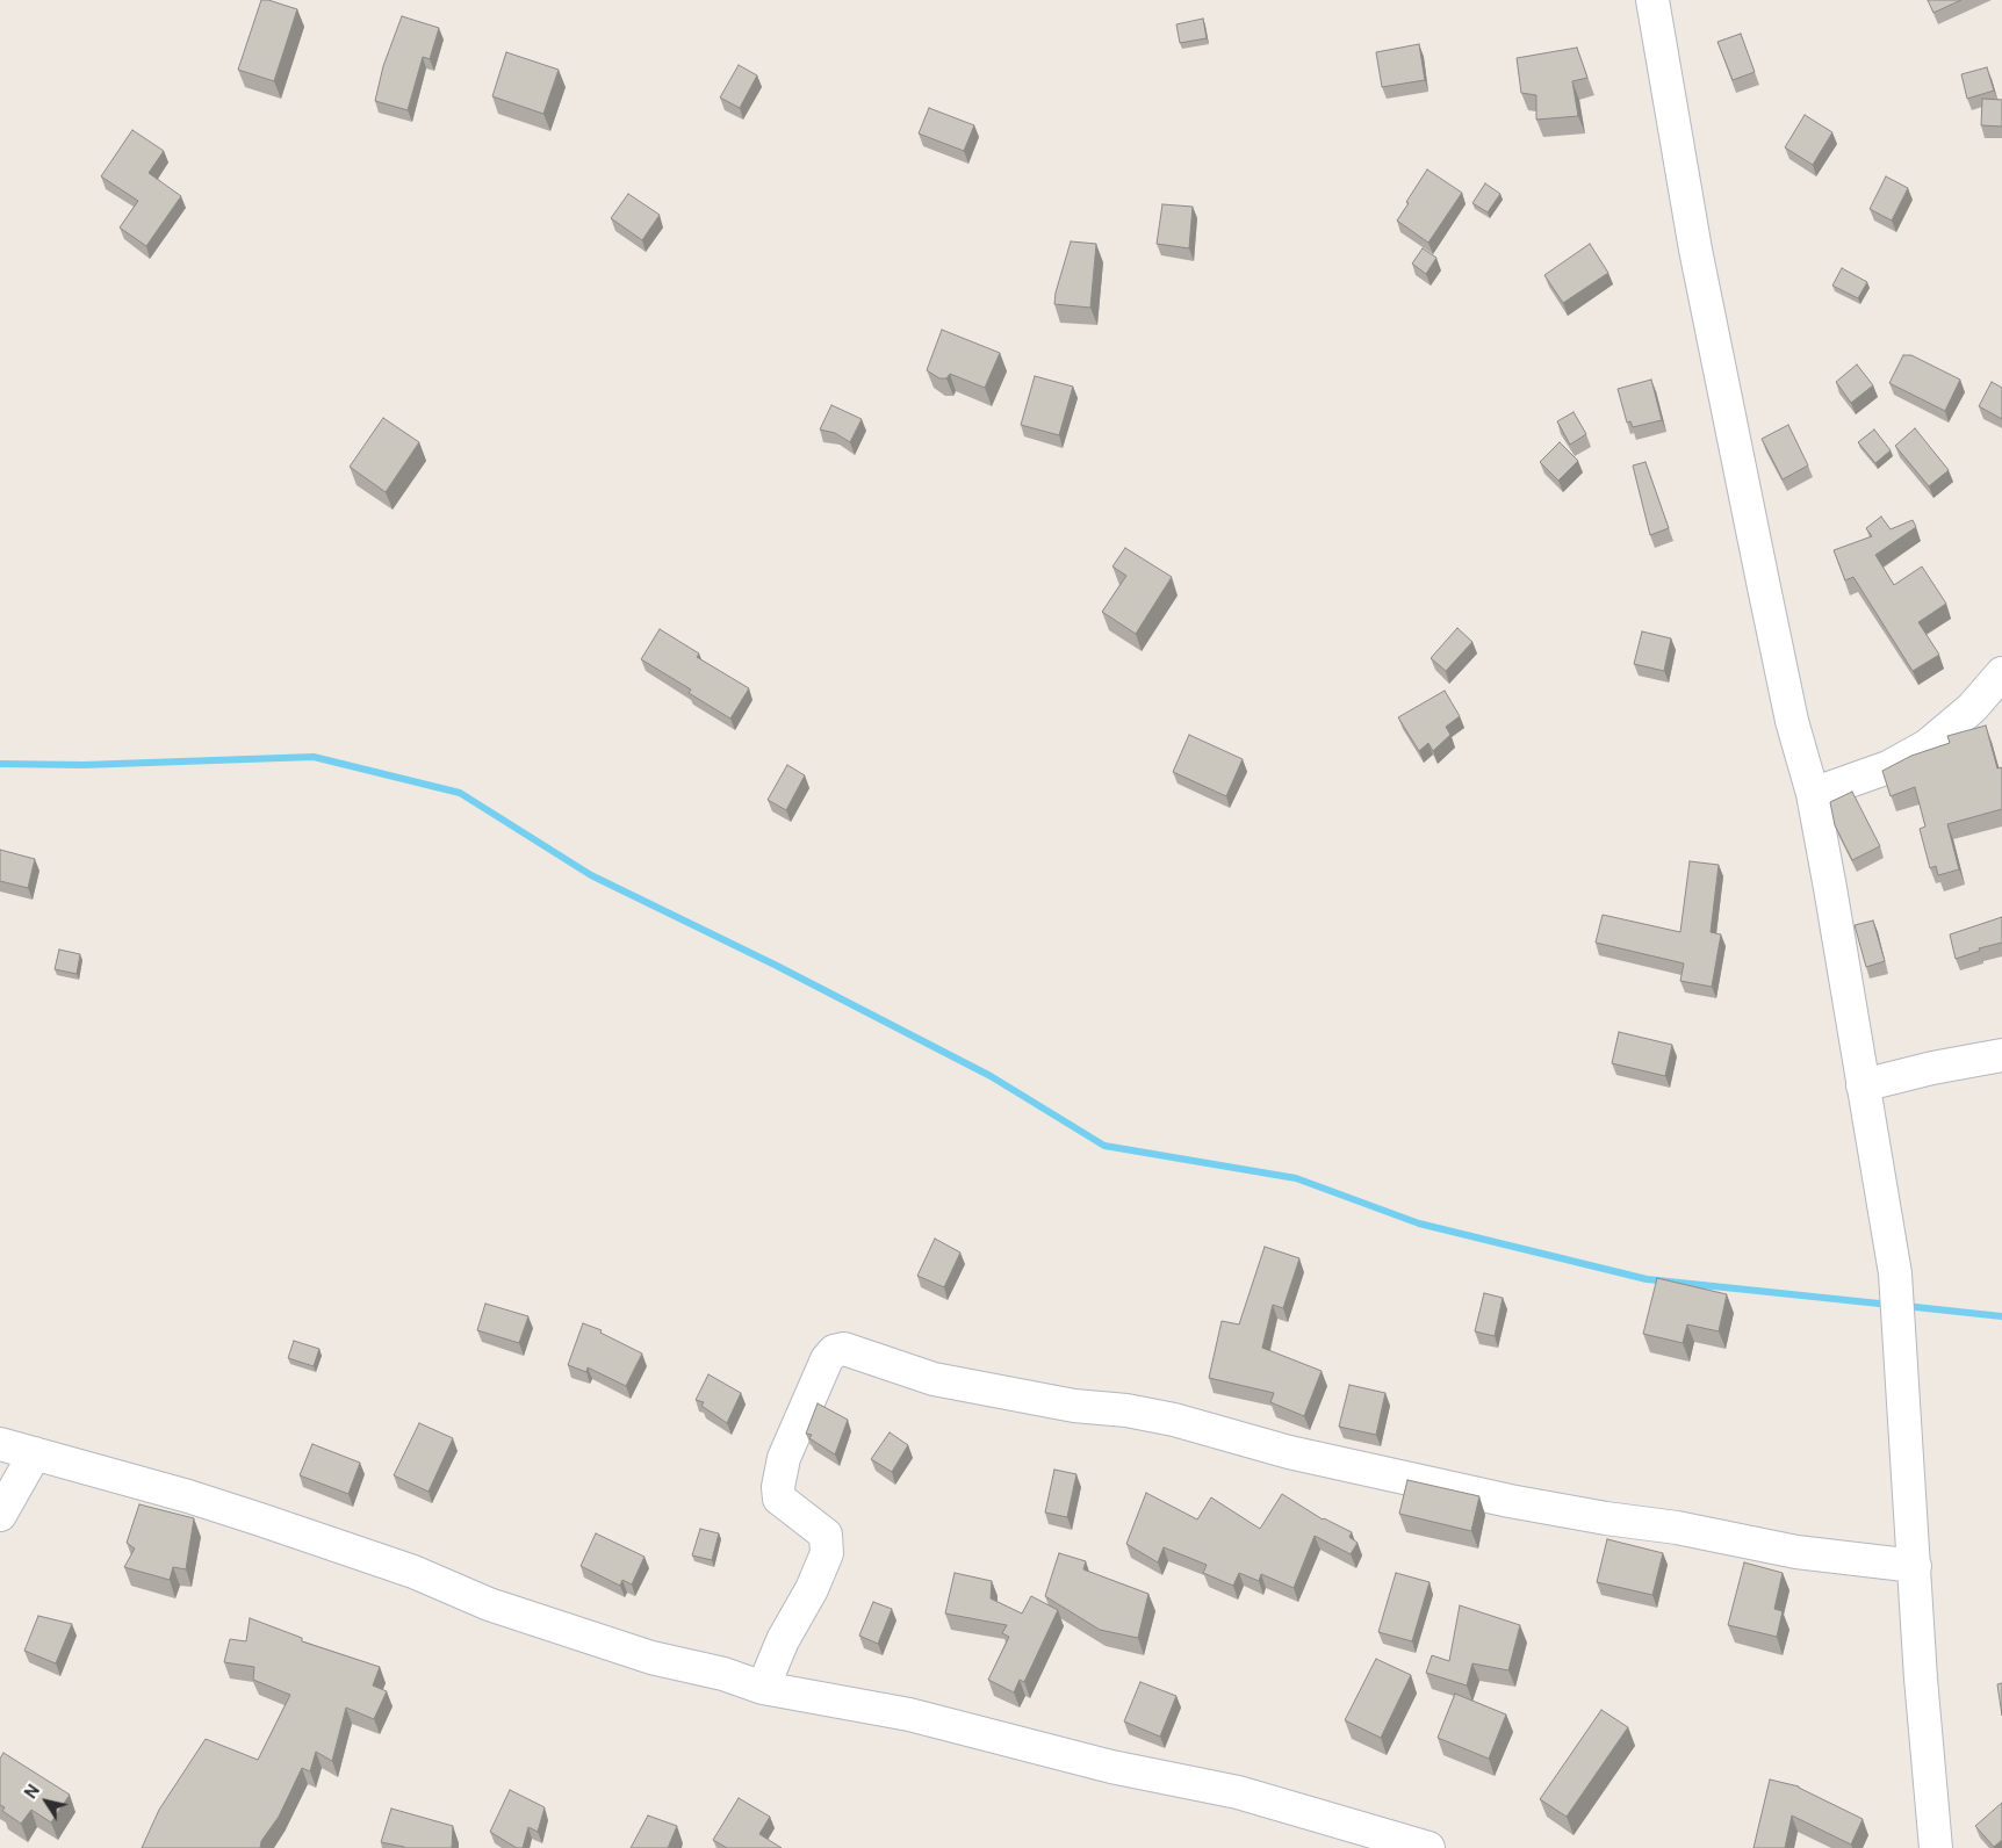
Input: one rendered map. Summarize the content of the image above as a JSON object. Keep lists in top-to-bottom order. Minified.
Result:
{"north":"top left"}
